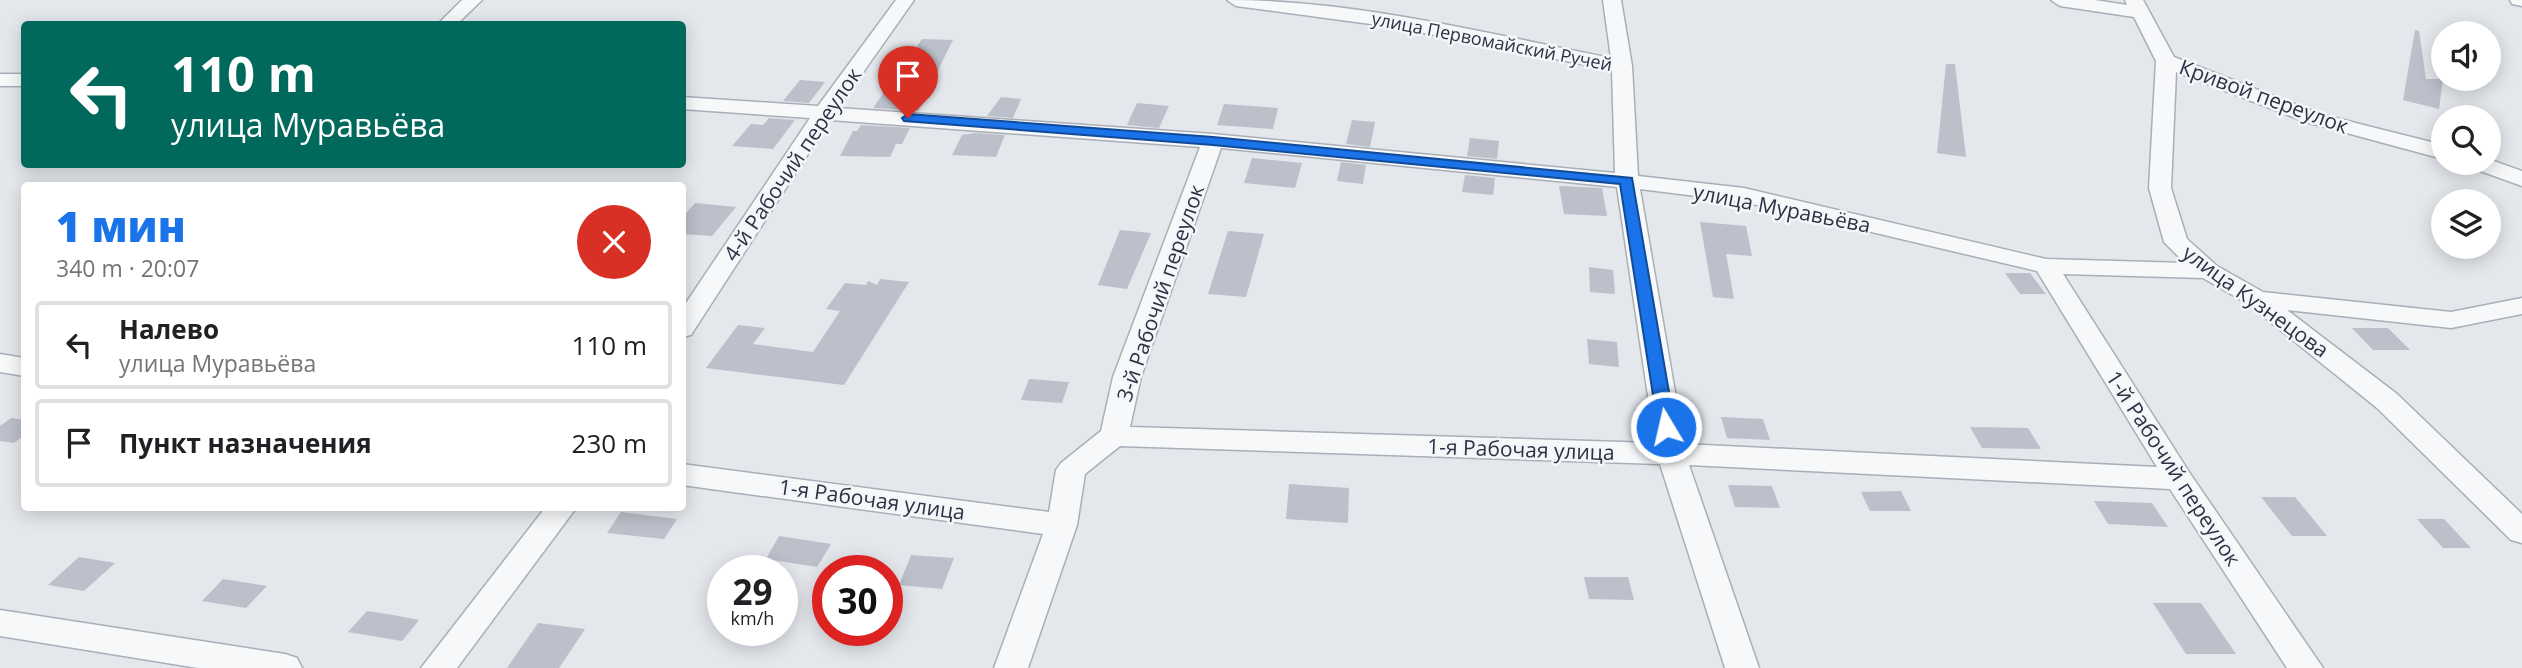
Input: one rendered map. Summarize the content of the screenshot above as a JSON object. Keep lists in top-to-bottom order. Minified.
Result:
{"streets":{"street":["улица Первомайский Ручей","Кривой переулок","4-й Рабочий переулок","улица Муравьёва","3-й Рабочий переулок","улица Кузнецова","1-я Рабочая улица","1-й Рабочий переулок"]},"crossings":[["Кривой переулок","улица Кузнецова"],["4-й Рабочий переулок","улица Муравьёва"],["улица Муравьёва","3-й Рабочий переулок"],["улица Муравьёва","улица Кузнецова"],["улица Муравьёва","1-й Рабочий переулок"],["3-й Рабочий переулок","1-я Рабочая улица"],["1-я Рабочая улица","1-й Рабочий переулок"]],"page":{"turn":["110 m","улица Муравьёва"],"heading":["1 мин","340 m · 20:07"],"list":[{"name":"Налево","note":"улица Муравьёва","value":"110 m"},{"name":"Пункт назначения","value":"230 m"}],"speed":"29 km/h","limit":"30"}}
